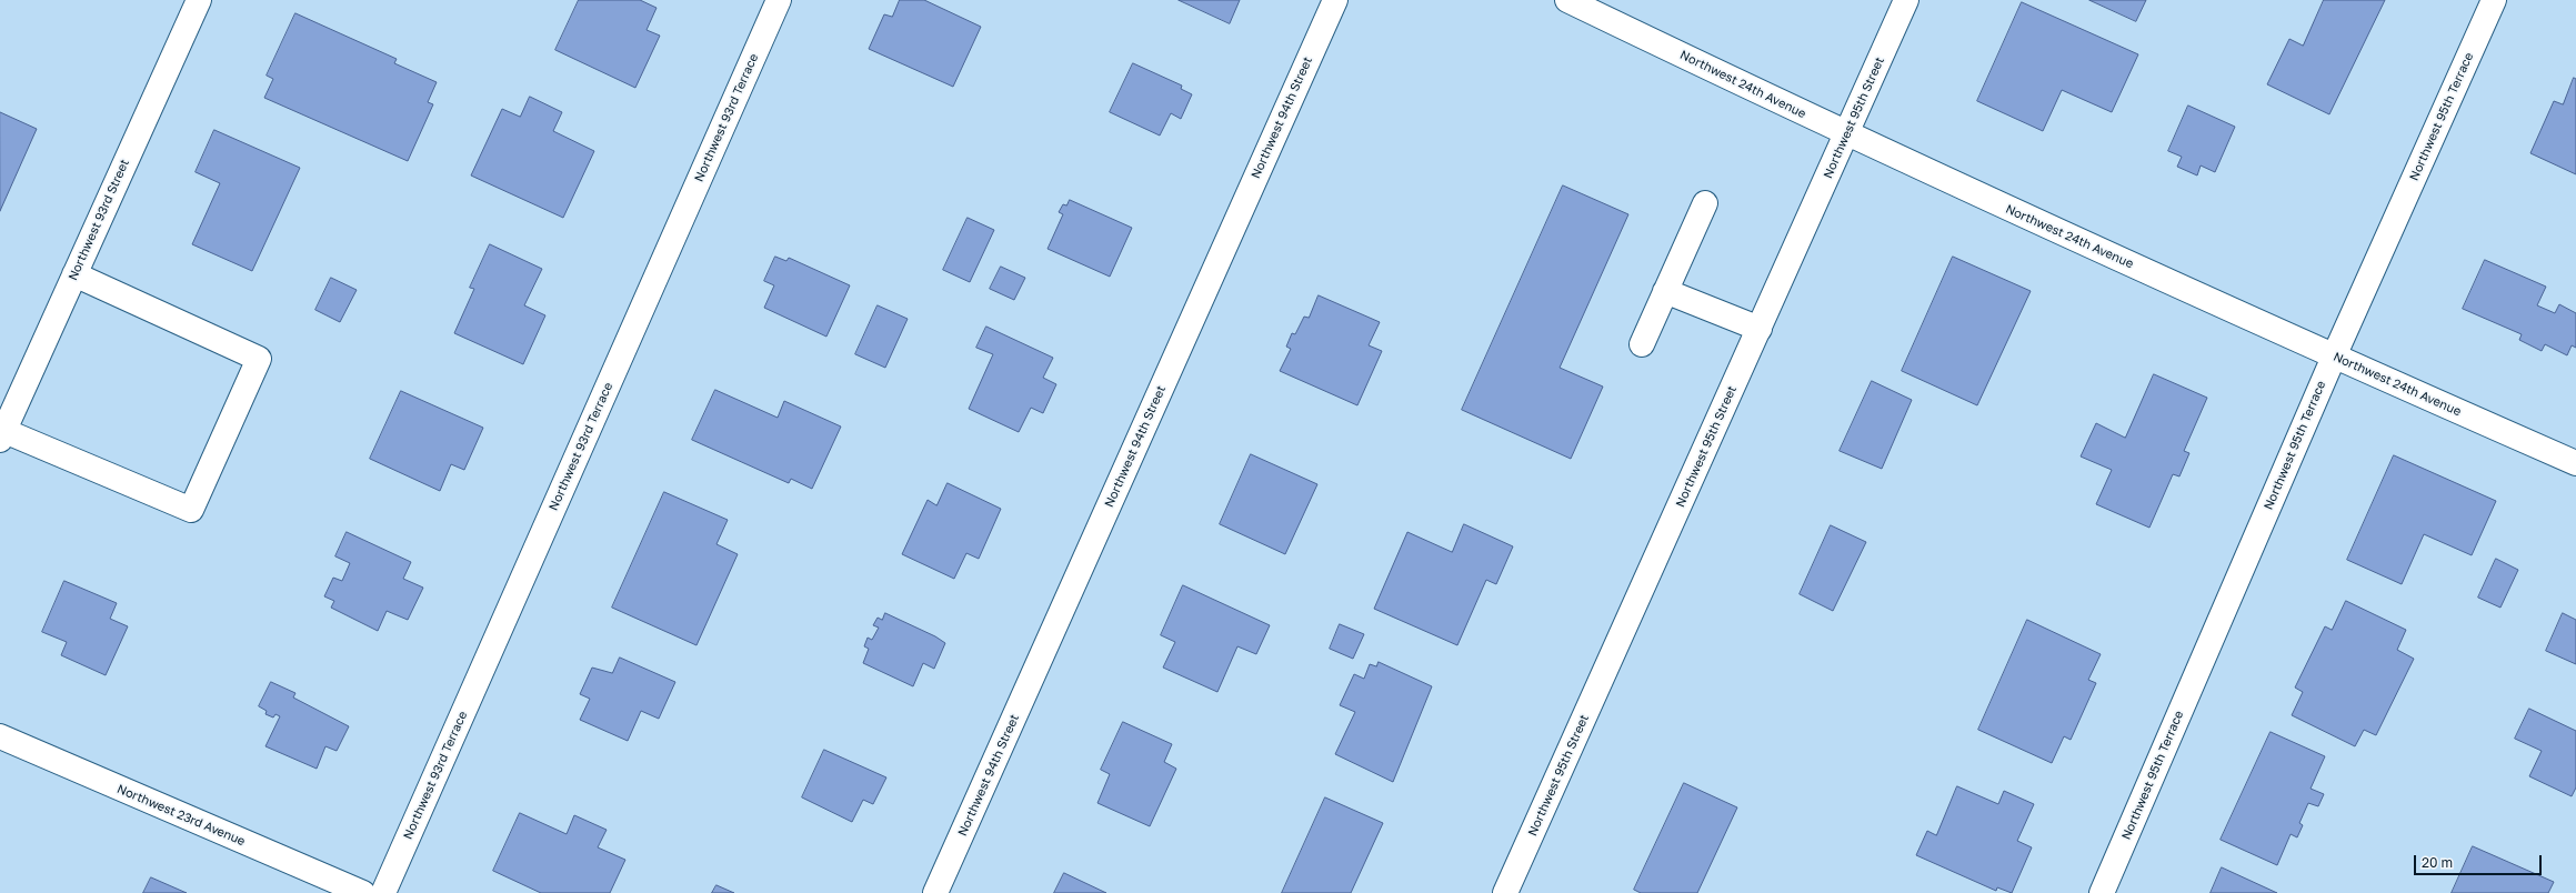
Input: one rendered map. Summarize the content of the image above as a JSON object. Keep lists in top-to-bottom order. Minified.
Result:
{"streets":{"street":["Northwest 24th Avenue","Northwest 95th Terrace","Northwest 93rd Terrace","Northwest 94th Street","Northwest 95th Street","Northwest 93rd Street","Northwest 23rd Avenue"]},"crossings":[["Northwest 24th Avenue","Northwest 95th Terrace"],["Northwest 24th Avenue","Northwest 95th Street"]],"scale_bar":"20 m"}
